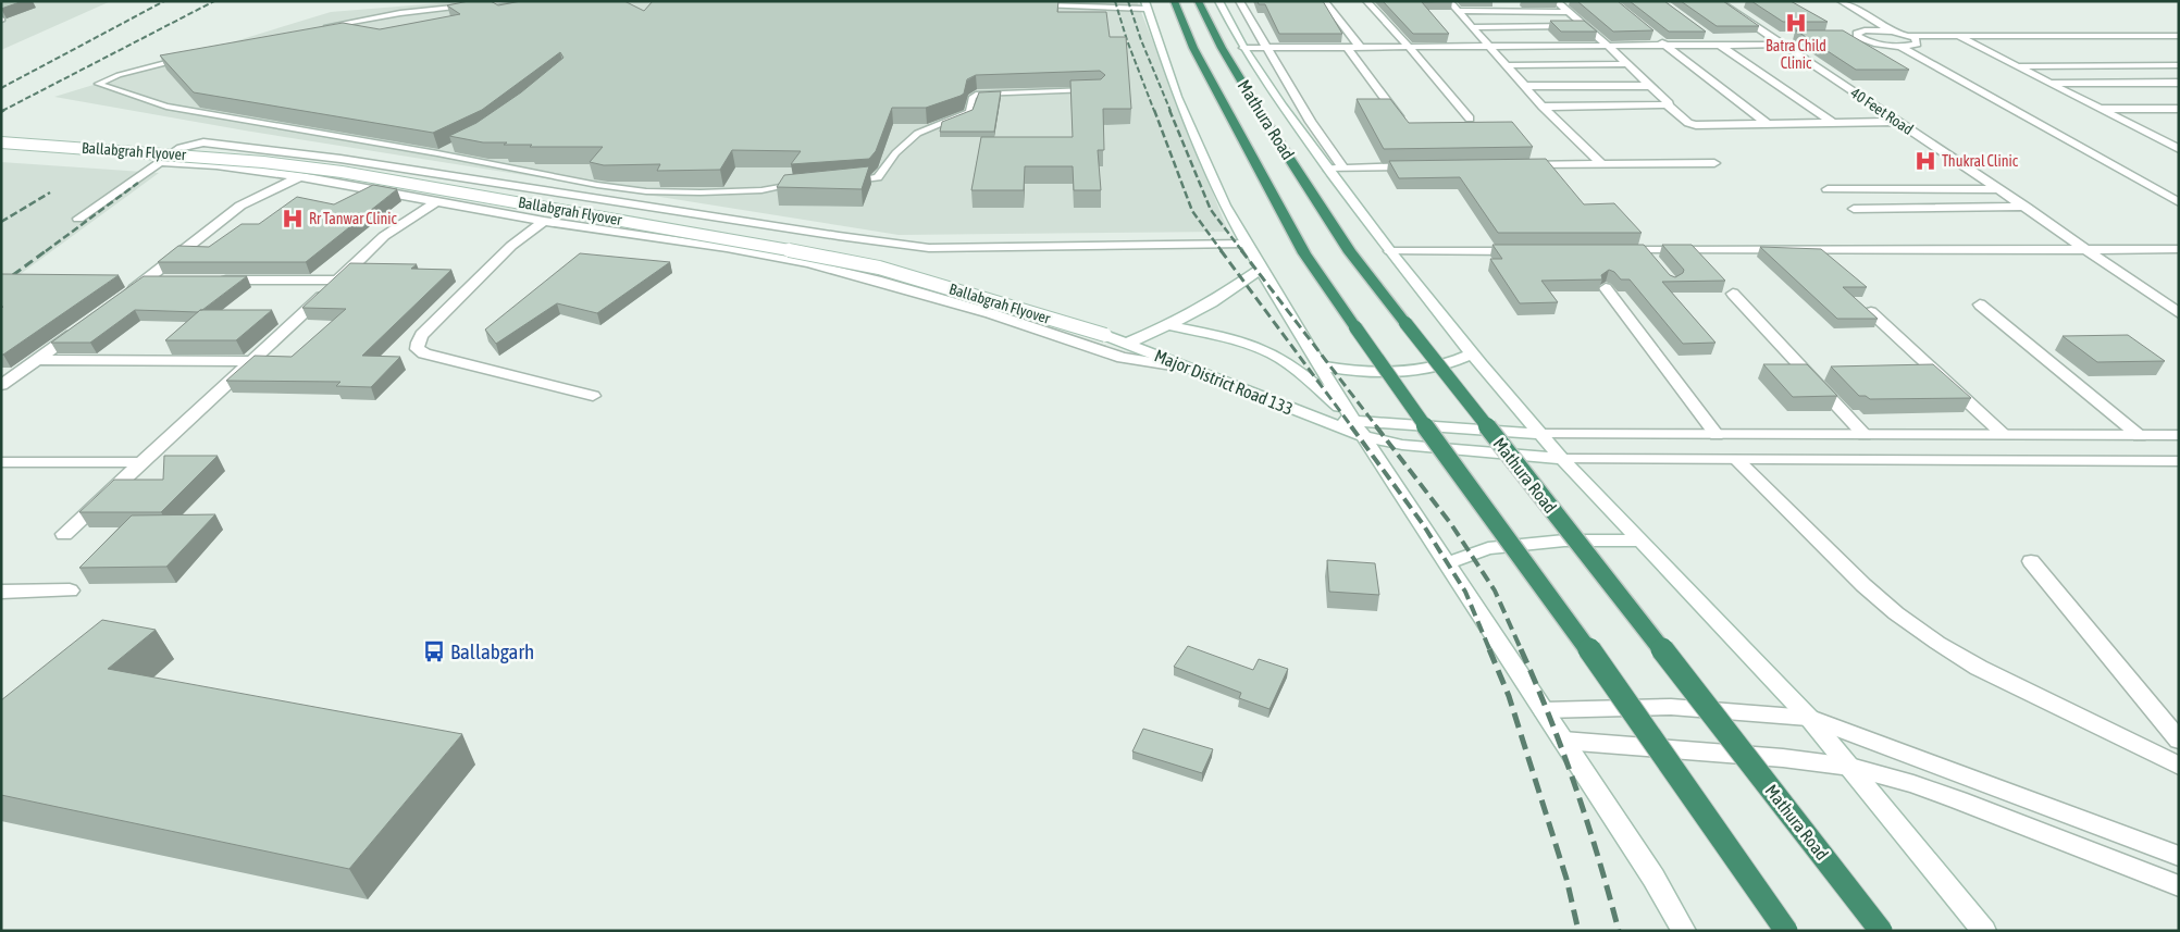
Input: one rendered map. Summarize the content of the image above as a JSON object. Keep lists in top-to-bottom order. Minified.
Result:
{"streets":{"highway":["Mathura Road"],"street":["40 Feet Road","Ballabgrah Flyover","Major District Road 133"]},"crossings":[["Ballabgrah Flyover","Major District Road 133"]],"places":{"hospital":["Batra Child Clinic","Thukral Clinic","Rr Tanwar Clinic"],"bus stop":["Ballabgarh"]}}
